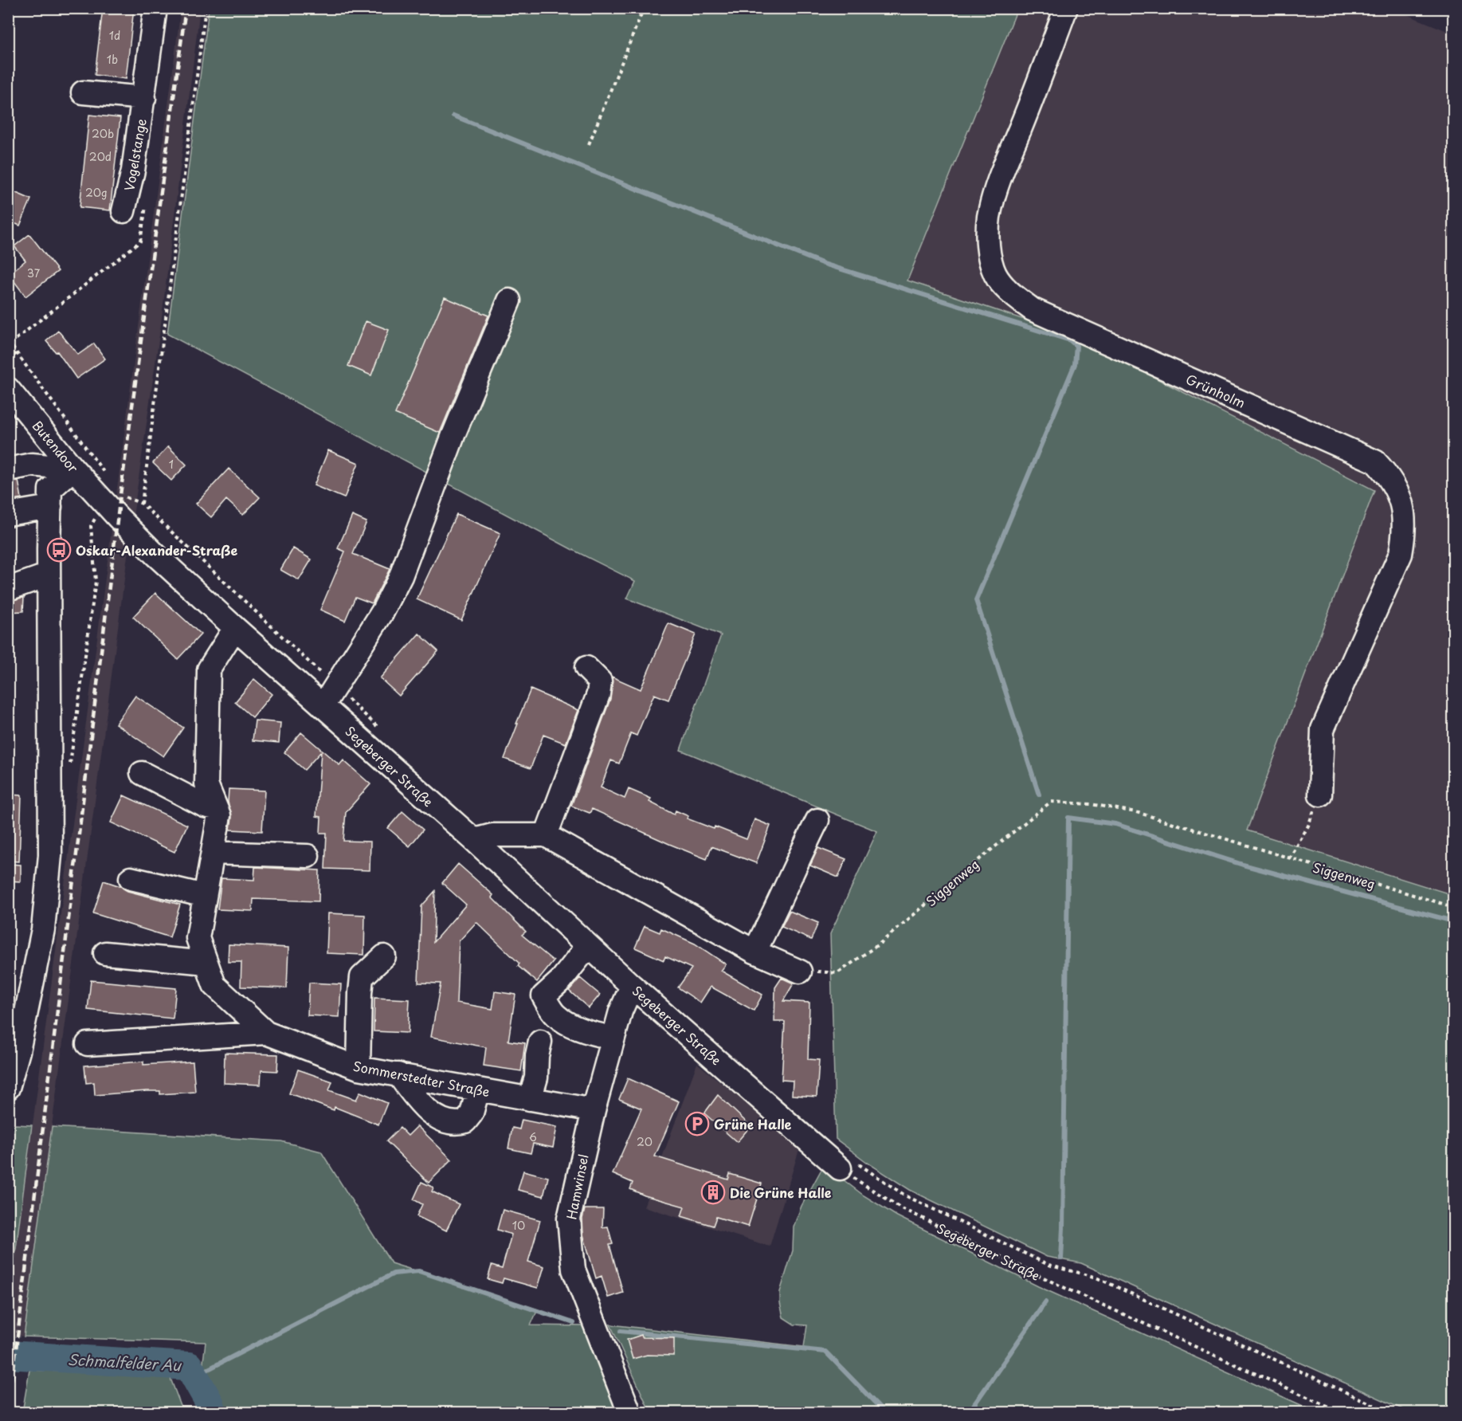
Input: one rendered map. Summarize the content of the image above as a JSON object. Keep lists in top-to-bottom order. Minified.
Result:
{"streets":{"street":["Vogelstange","Grünholm","Butendoor","Segeberger Straße","Sommerstedter Straße","Hamwinsel"],"path":["Siggenweg"]},"crossings":[["Butendoor","Segeberger Straße"],["Segeberger Straße","Sommerstedter Straße"],["Segeberger Straße","Hamwinsel"],["Sommerstedter Straße","Hamwinsel"]],"water":["Schmalfelder Au"],"places":{"bus stop":["Oskar-Alexander-Straße"],"parking":["Grüne Halle"],"building":["Die Grüne Halle"]},"house_numbers":["1d","1b","20b","20d","20g","37","1","6","20","10"]}
